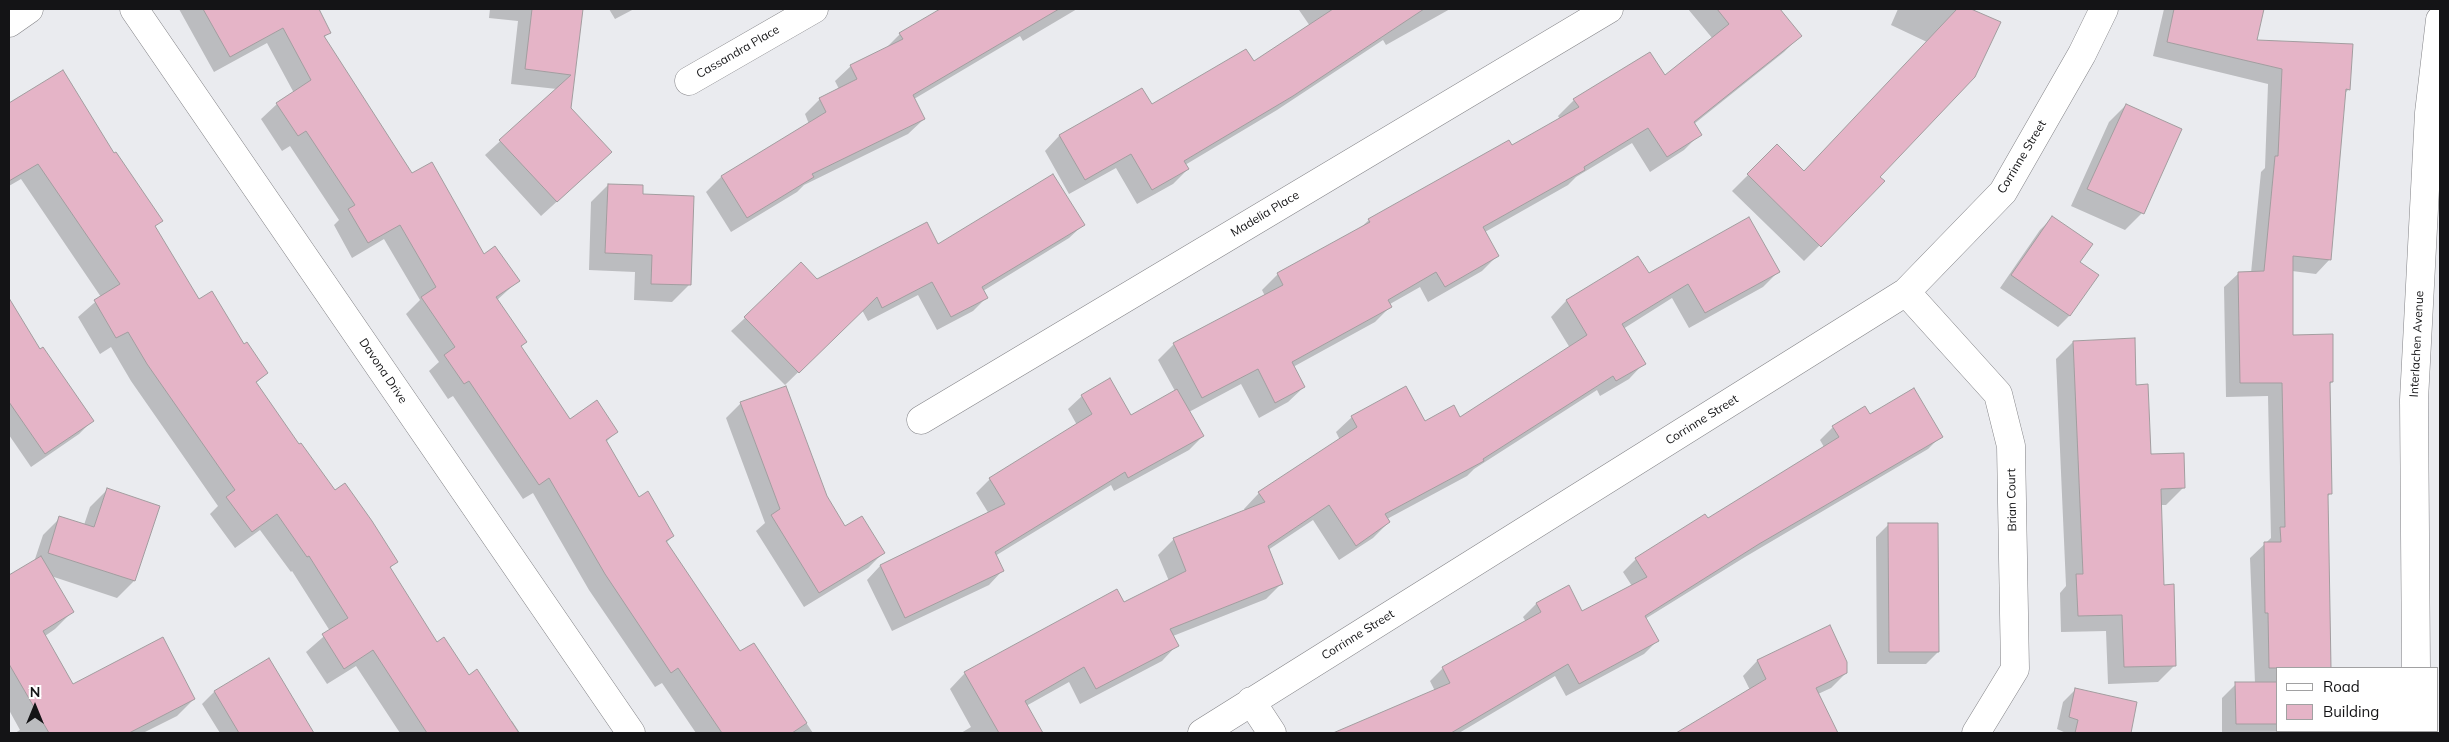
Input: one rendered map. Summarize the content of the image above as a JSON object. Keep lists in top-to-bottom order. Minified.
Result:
{"streets":{"street":["Cassandra Place","Corrinne Street","Madelia Place","Interlachen Avenue","Davona Drive","Brian Court"]},"crossings":[["Corrinne Street","Brian Court"]],"legend":["Road","Building"],"north":"top"}
